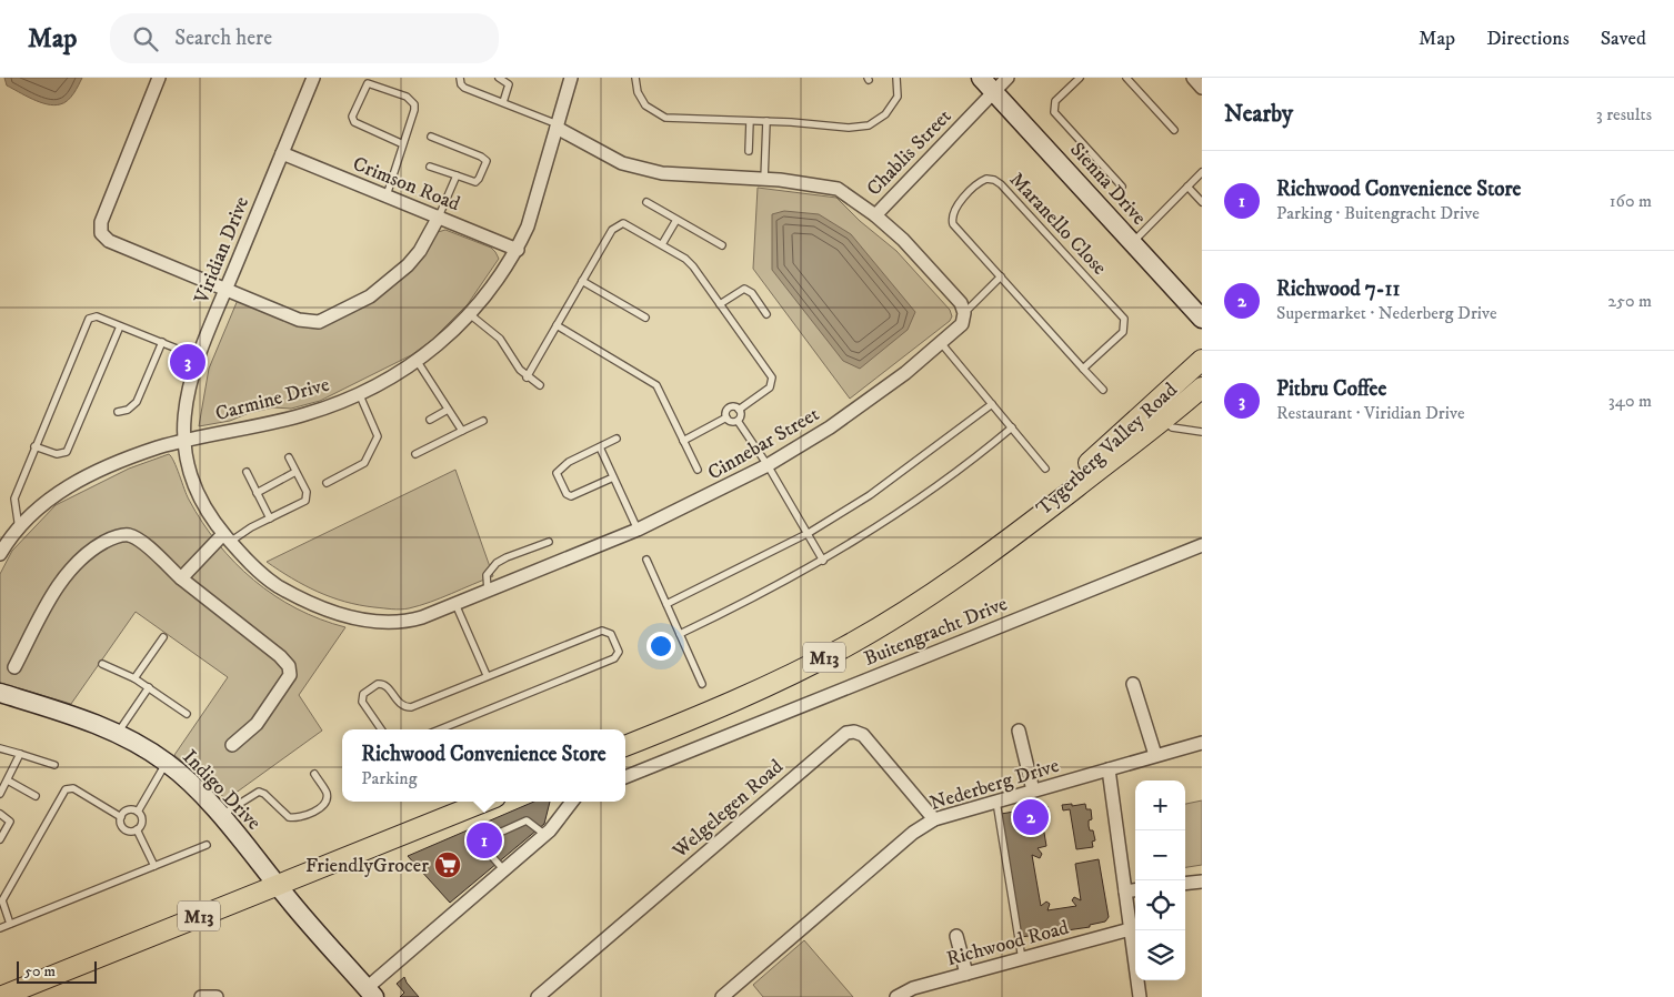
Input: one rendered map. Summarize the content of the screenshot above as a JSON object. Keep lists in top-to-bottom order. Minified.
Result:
{"streets":{"main road":["Tygerberg Valley Road","M13"],"street":["Chablis Street","Crimson Road","Sienna Drive","Viridian Drive","Carmine Drive","Cinnebar Street","Buitengracht Drive","Nederberg Drive","Indigo Drive","Welgelegen Road","Richwood Road"],"lane":["Maranello Close"]},"crossings":[["Chablis Street","Sienna Drive"],["Crimson Road","Viridian Drive"],["Crimson Road","Carmine Drive"],["Viridian Drive","Carmine Drive"],["Viridian Drive","Cinnebar Street"],["Carmine Drive","Cinnebar Street"],["M13","Indigo Drive"],["Nederberg Drive","Welgelegen Road"]],"places":{"supermarket":["FriendlyGrocer"]},"scale_bar":"50 m","page":{"header":"Map","search":"Search here","nav":["Map","Directions","Saved"],"heading":["Nearby","3 results"],"list":[{"mark":"1","name":"Richwood Convenience Store","note":"Parking · Buitengracht Drive","value":"160 m"},{"mark":"2","name":"Richwood 7-11","note":"Supermarket · Nederberg Drive","value":"250 m"},{"mark":"3","name":"Pitbru Coffee","note":"Restaurant · Viridian Drive","value":"340 m"}],"pins":["3","2","1"],"popup":["Richwood Convenience Store","Parking"],"map_buttons":["+","−"],"scale":"50 m"}}
